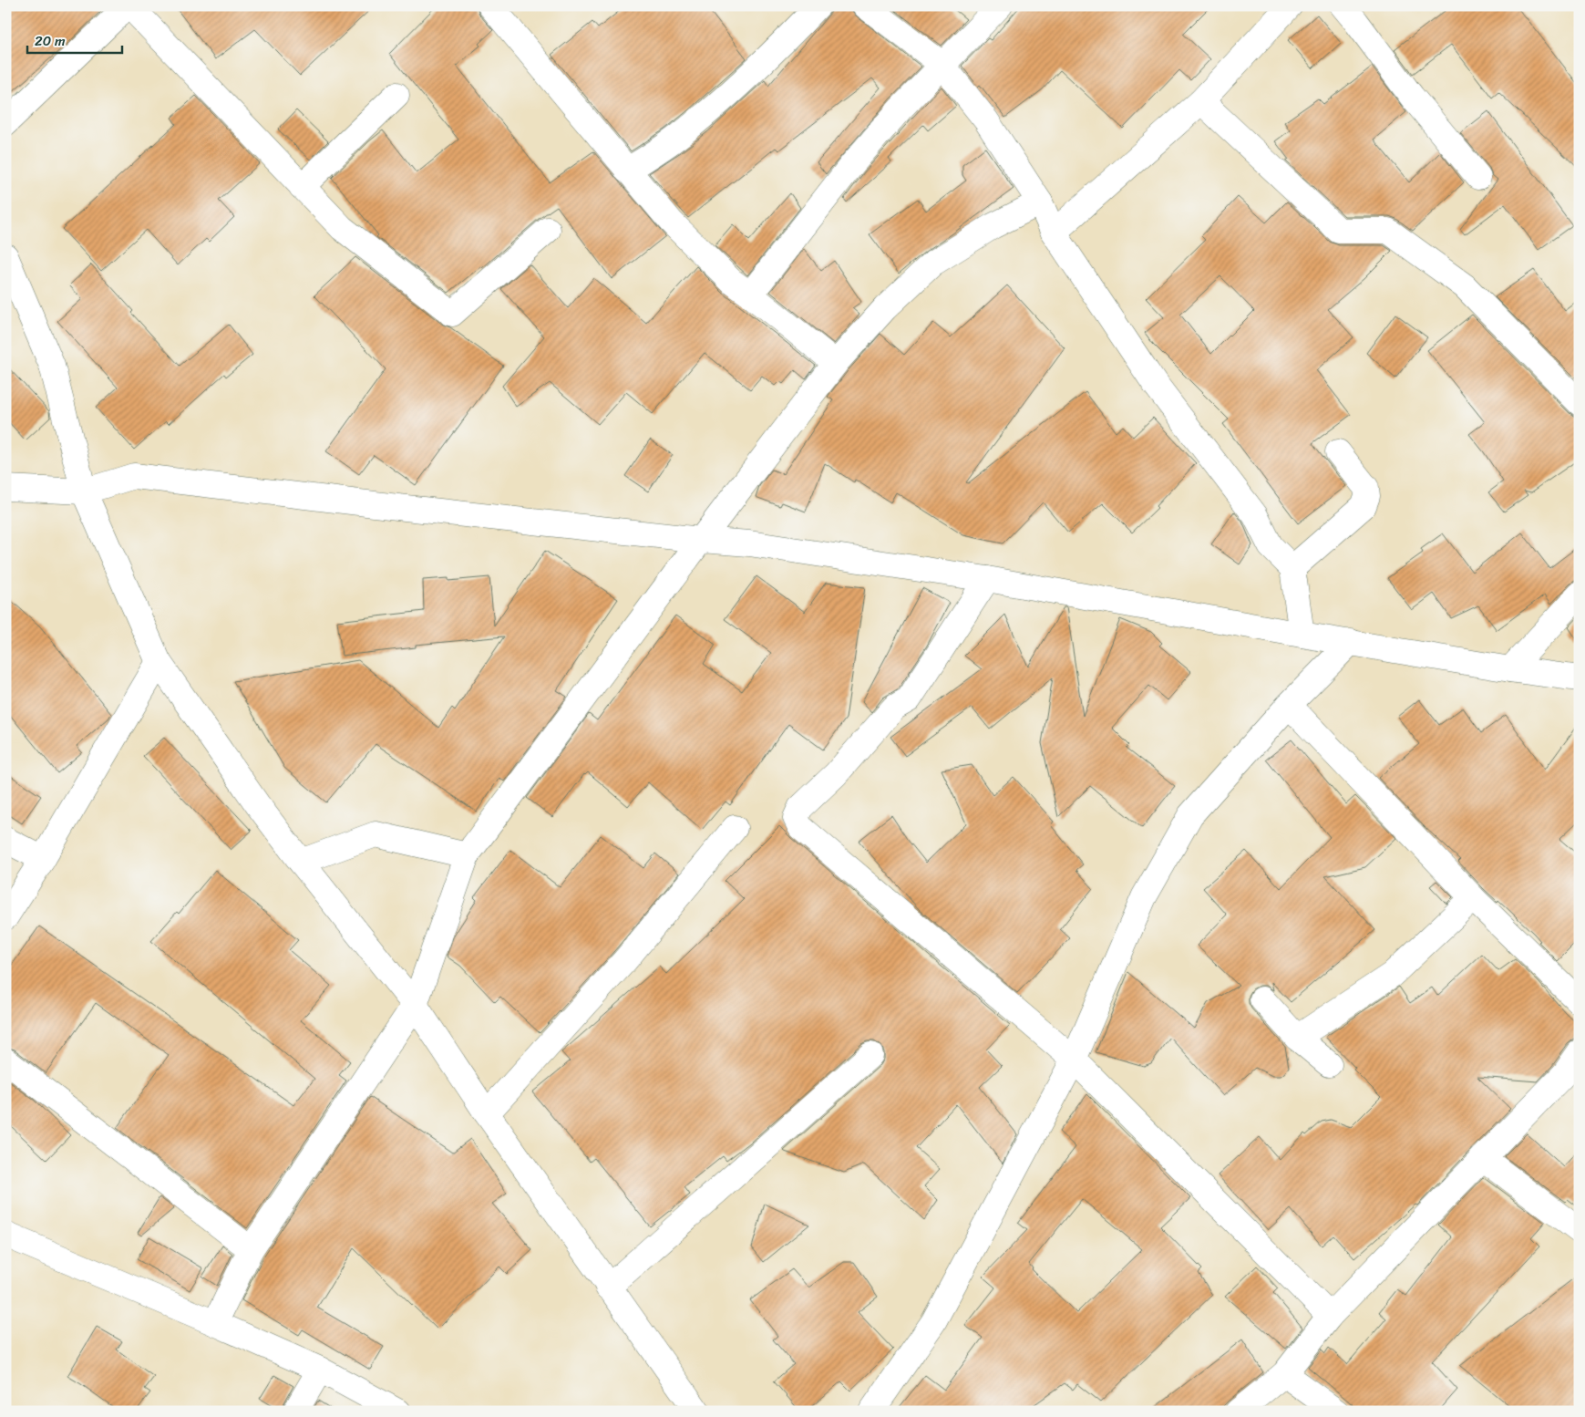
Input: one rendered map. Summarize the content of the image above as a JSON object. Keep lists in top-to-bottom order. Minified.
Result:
{"scale_bar":"20 m"}
